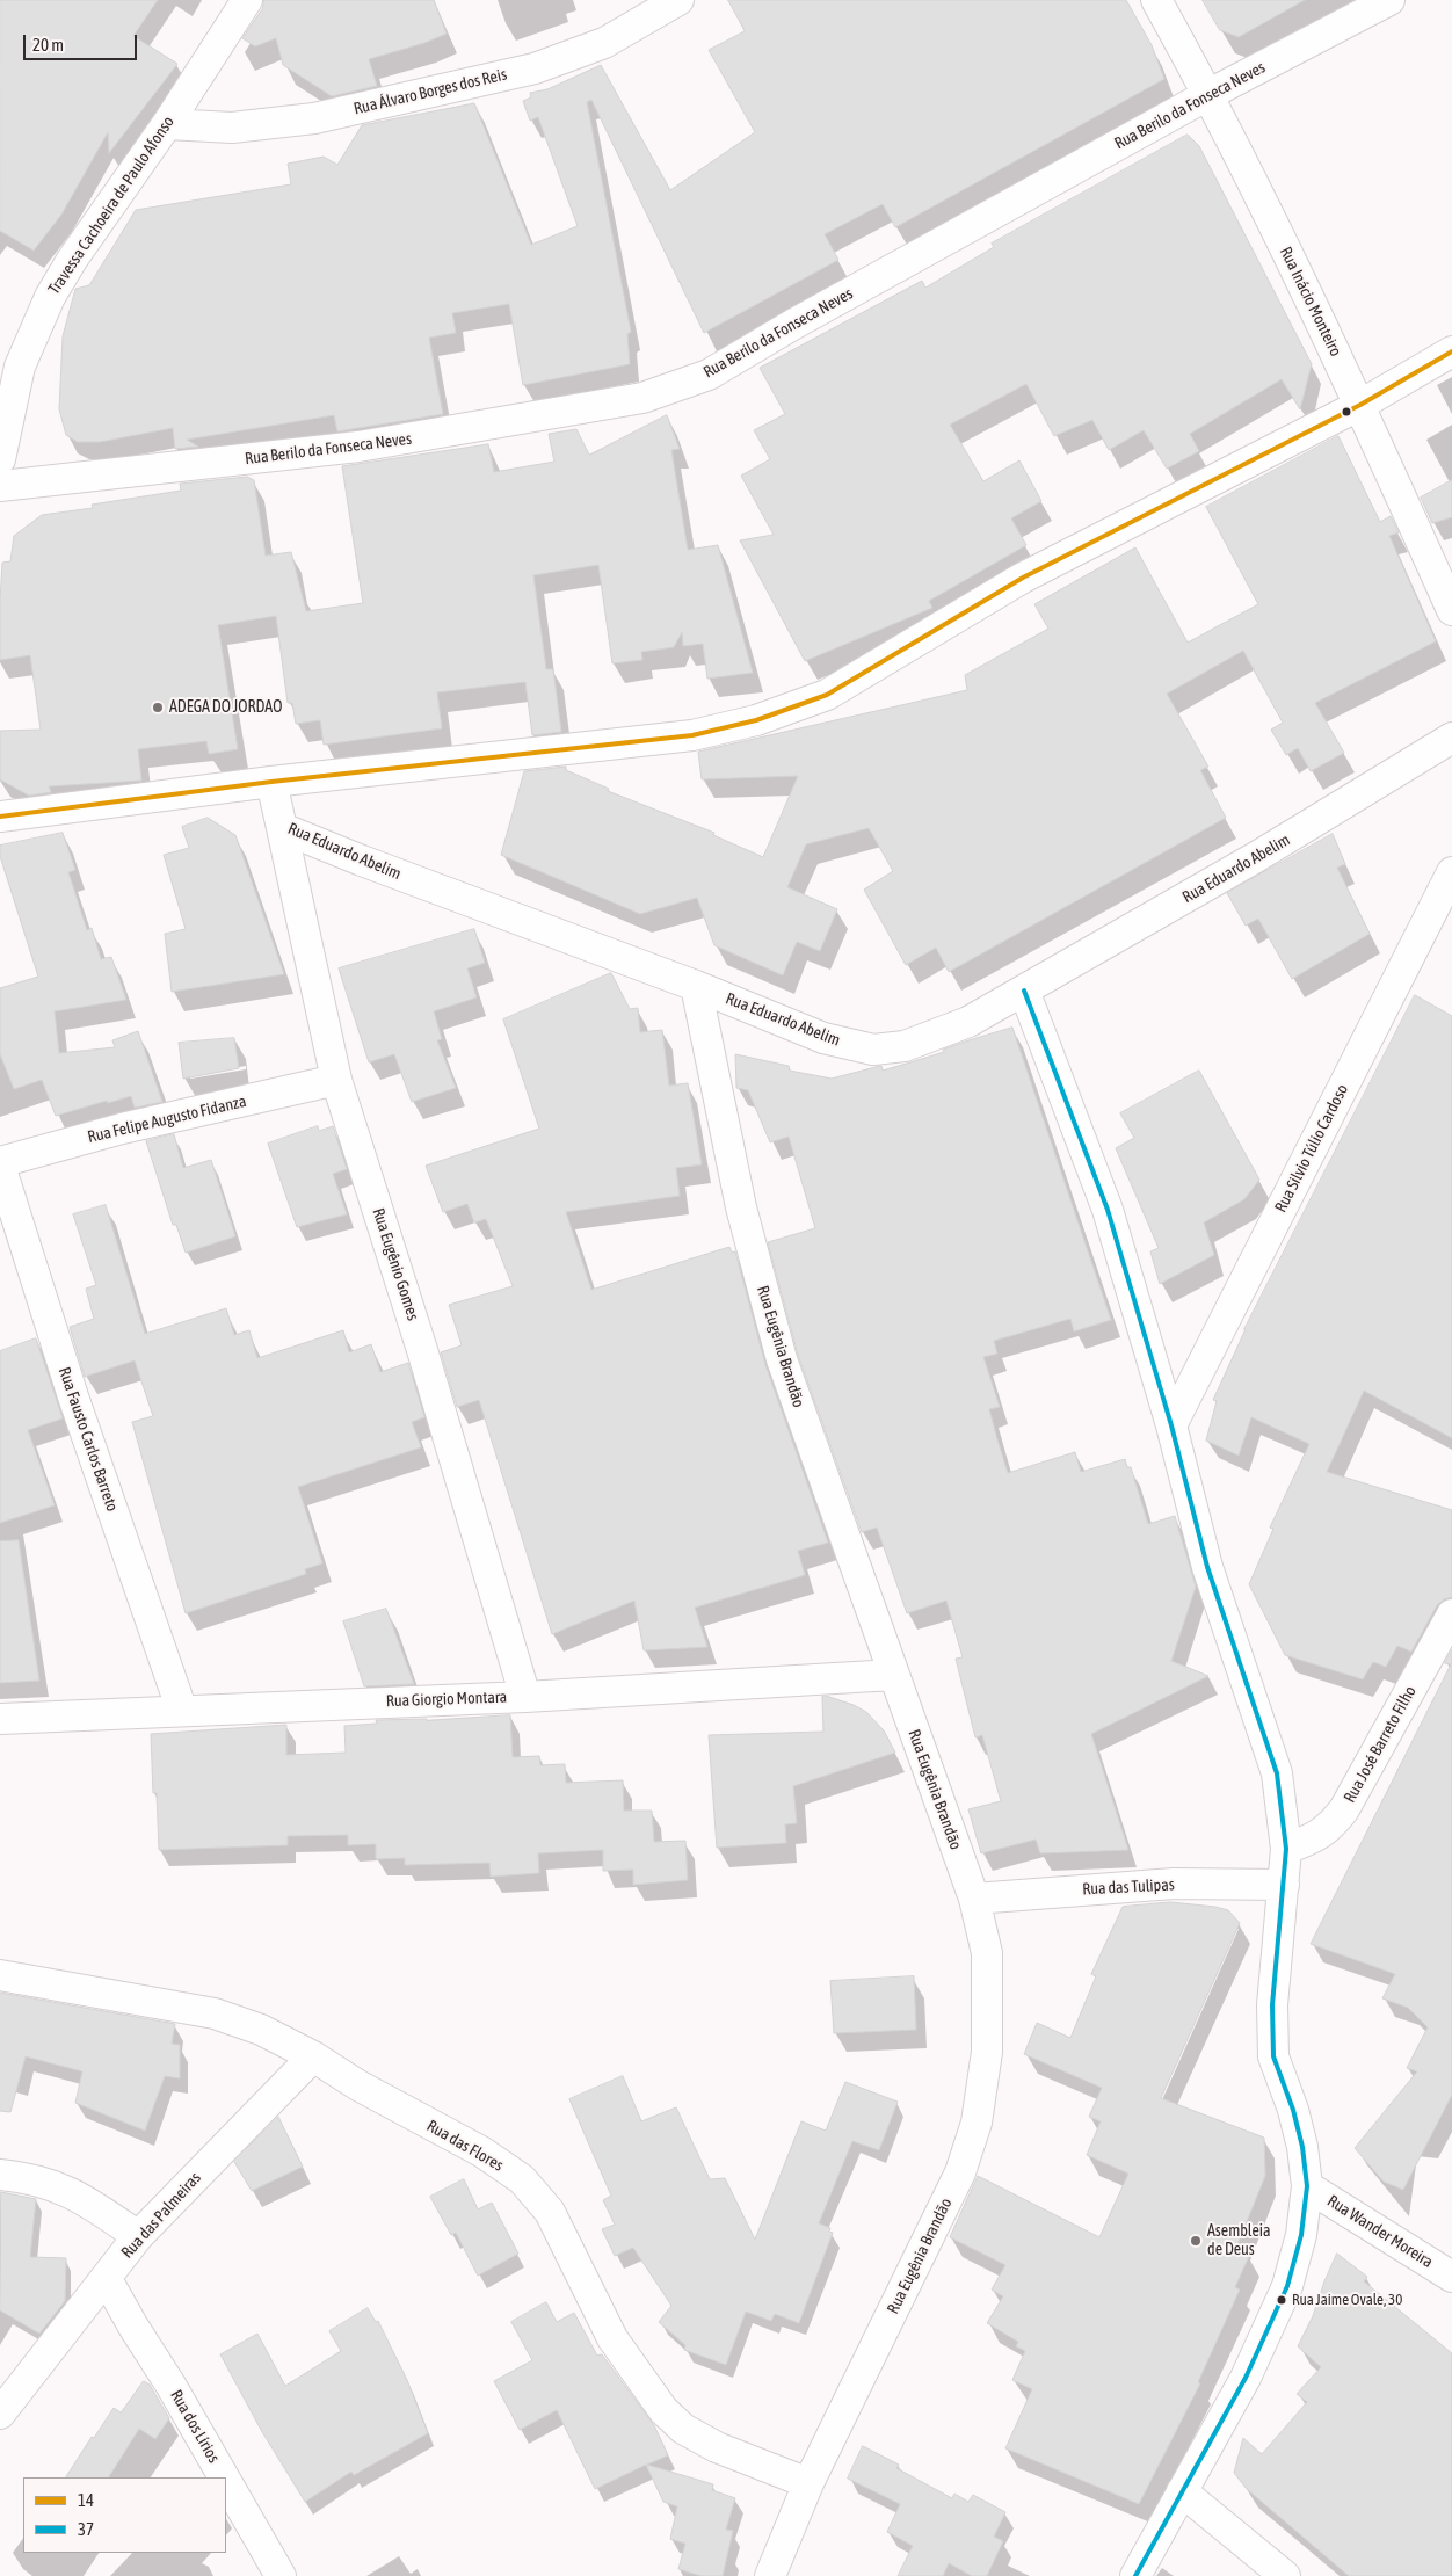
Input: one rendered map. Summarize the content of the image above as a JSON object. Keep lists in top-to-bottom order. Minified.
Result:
{"streets":{"street":["Rua Álvaro Borges dos Reis","Rua Berilo da Fonseca Neves","Travessa Cachoeira de Paulo Afonso","Rua Inácio Monteiro","Rua Eduardo Abelim","Rua Felipe Augusto Fidanza","Rua Silvio Túlio Cardoso","Rua Eugênio Gomes","Rua Eugênia Brandão","Rua Fausto Carlos Barreto","Rua Giorgio Montara","Rua José Barreto Filho","Rua das Tulipas","Rua das Flores","Rua das Palmeiras","Rua Wander Moreira","Rua dos Lírios"]},"crossings":[["Rua Álvaro Borges dos Reis","Travessa Cachoeira de Paulo Afonso"],["Rua Berilo da Fonseca Neves","Rua Inácio Monteiro"],["Rua Eduardo Abelim","Rua Eugênio Gomes"],["Rua Eduardo Abelim","Rua Eugênia Brandão"],["Rua Felipe Augusto Fidanza","Rua Eugênio Gomes"],["Rua Felipe Augusto Fidanza","Rua Fausto Carlos Barreto"],["Rua Eugênio Gomes","Rua Giorgio Montara"],["Rua Eugênia Brandão","Rua Giorgio Montara"],["Rua Eugênia Brandão","Rua das Tulipas"],["Rua Eugênia Brandão","Rua das Flores"],["Rua Fausto Carlos Barreto","Rua Giorgio Montara"],["Rua das Flores","Rua das Palmeiras"],["Rua das Palmeiras","Rua dos Lírios"]],"places":["ADEGA DO JORDAO","Asembleia de Deus","Rua Jaime Ovale, 30"],"lines":["transit line 14","transit line 37"],"legend":["14","37"],"scale_bar":"20 m"}
